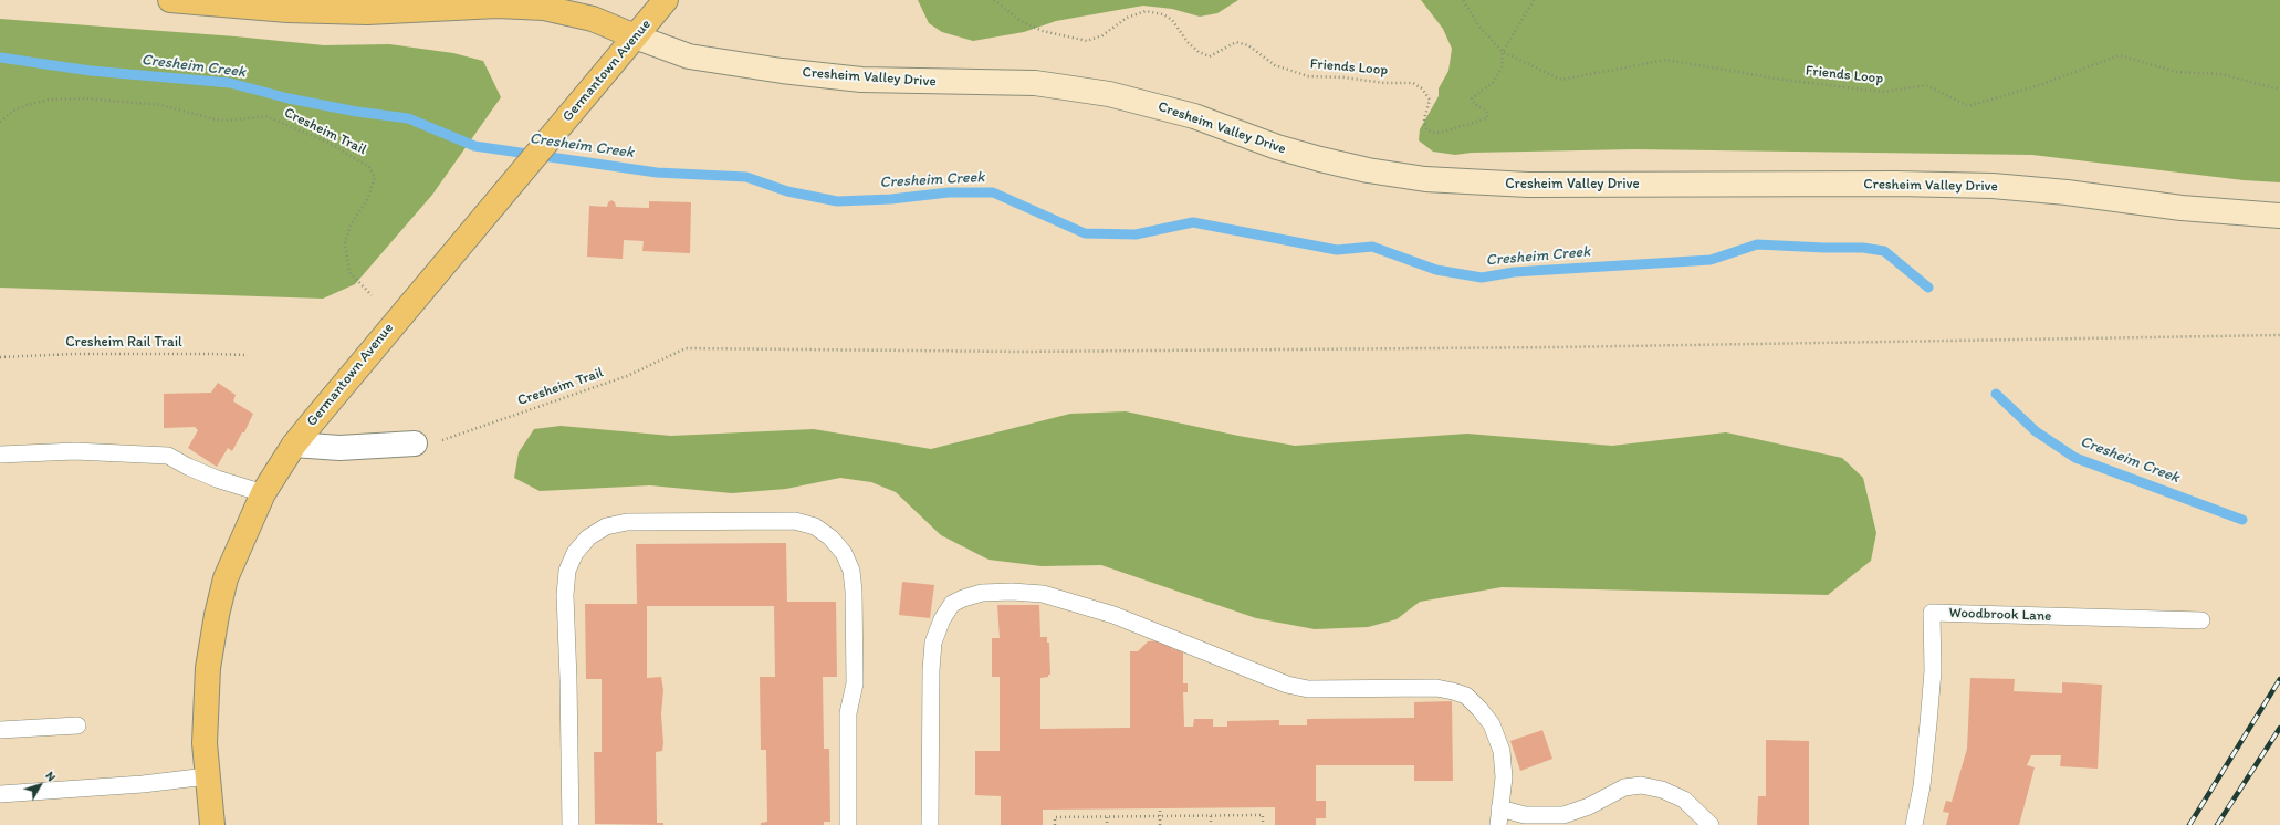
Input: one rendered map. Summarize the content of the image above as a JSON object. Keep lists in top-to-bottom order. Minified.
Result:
{"streets":{"main road":["Germantown Avenue","Cresheim Valley Drive"],"lane":["Woodbrook Lane"],"path":["Friends Loop","Cresheim Trail","Cresheim Rail Trail"]},"crossings":[["Germantown Avenue","Cresheim Valley Drive"]],"water":["Cresheim Creek"],"north":"top right"}
